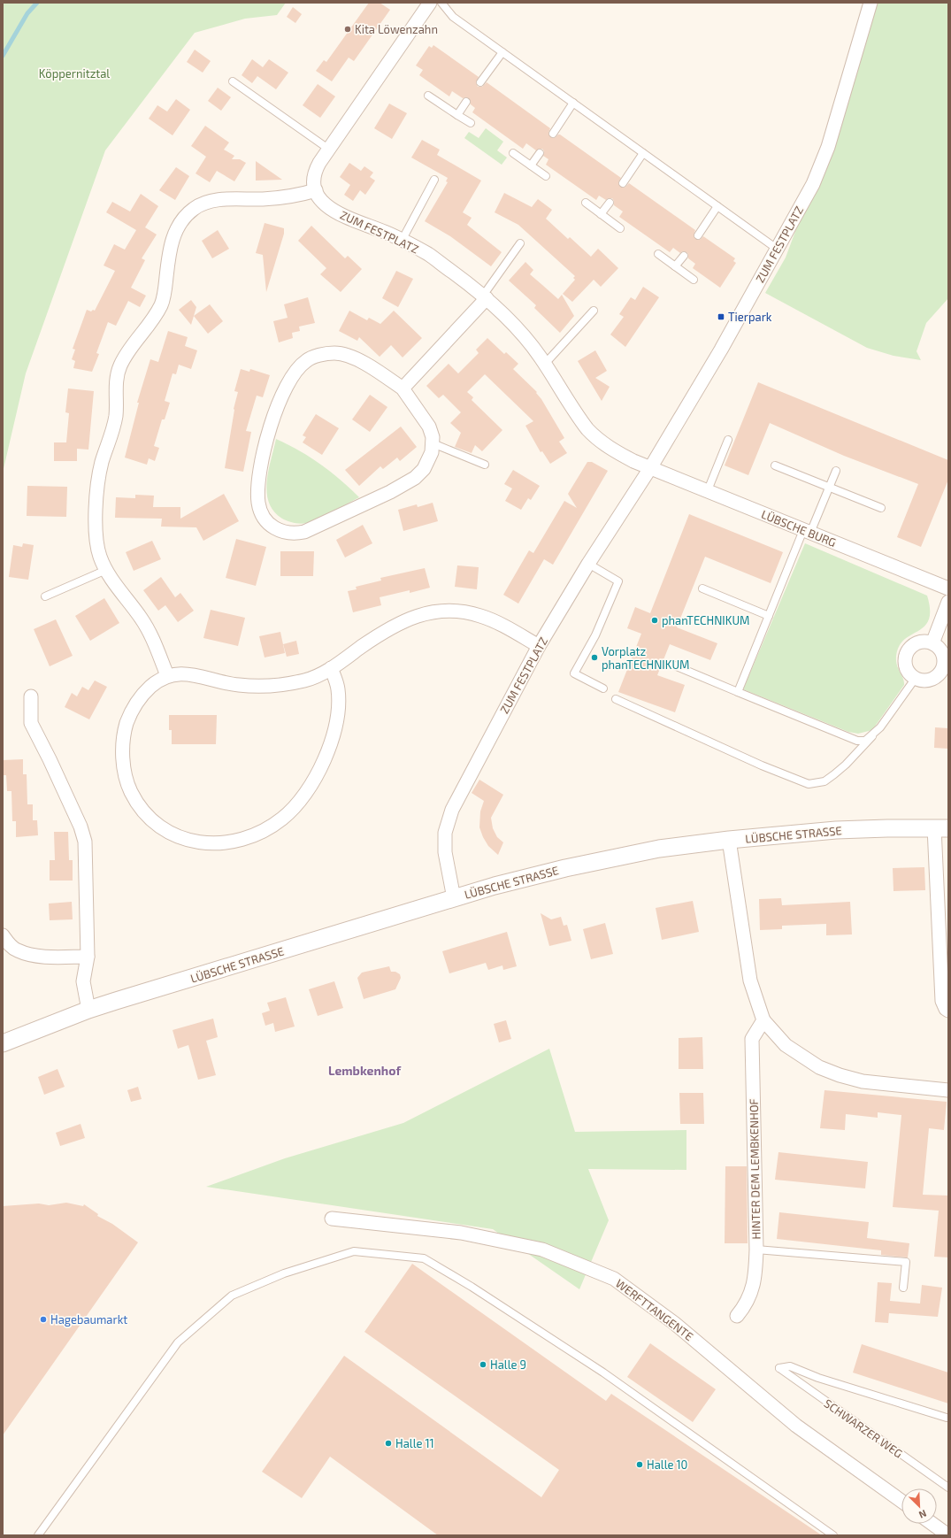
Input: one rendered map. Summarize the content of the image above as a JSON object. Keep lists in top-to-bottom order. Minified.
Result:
{"streets":{"street":["ZUM FESTPLATZ","LÜBSCHE BURG","LÜBSCHE STRASSE","HINTER DEM LEMBKENHOF","WERFTTANGENTE"],"lane":["SCHWARZER WEG"]},"crossings":[["ZUM FESTPLATZ","LÜBSCHE BURG"],["ZUM FESTPLATZ","LÜBSCHE STRASSE"]],"districts":["Lembkenhof"],"parks":["Köppernitztal"],"places":{"other":["Kita Löwenzahn","phanTECHNIKUM","Vorplatz phanTECHNIKUM","Hagebaumarkt","Halle 9","Halle 11","Halle 10"],"transit":["Tierpark"]},"north":"bottom right"}
